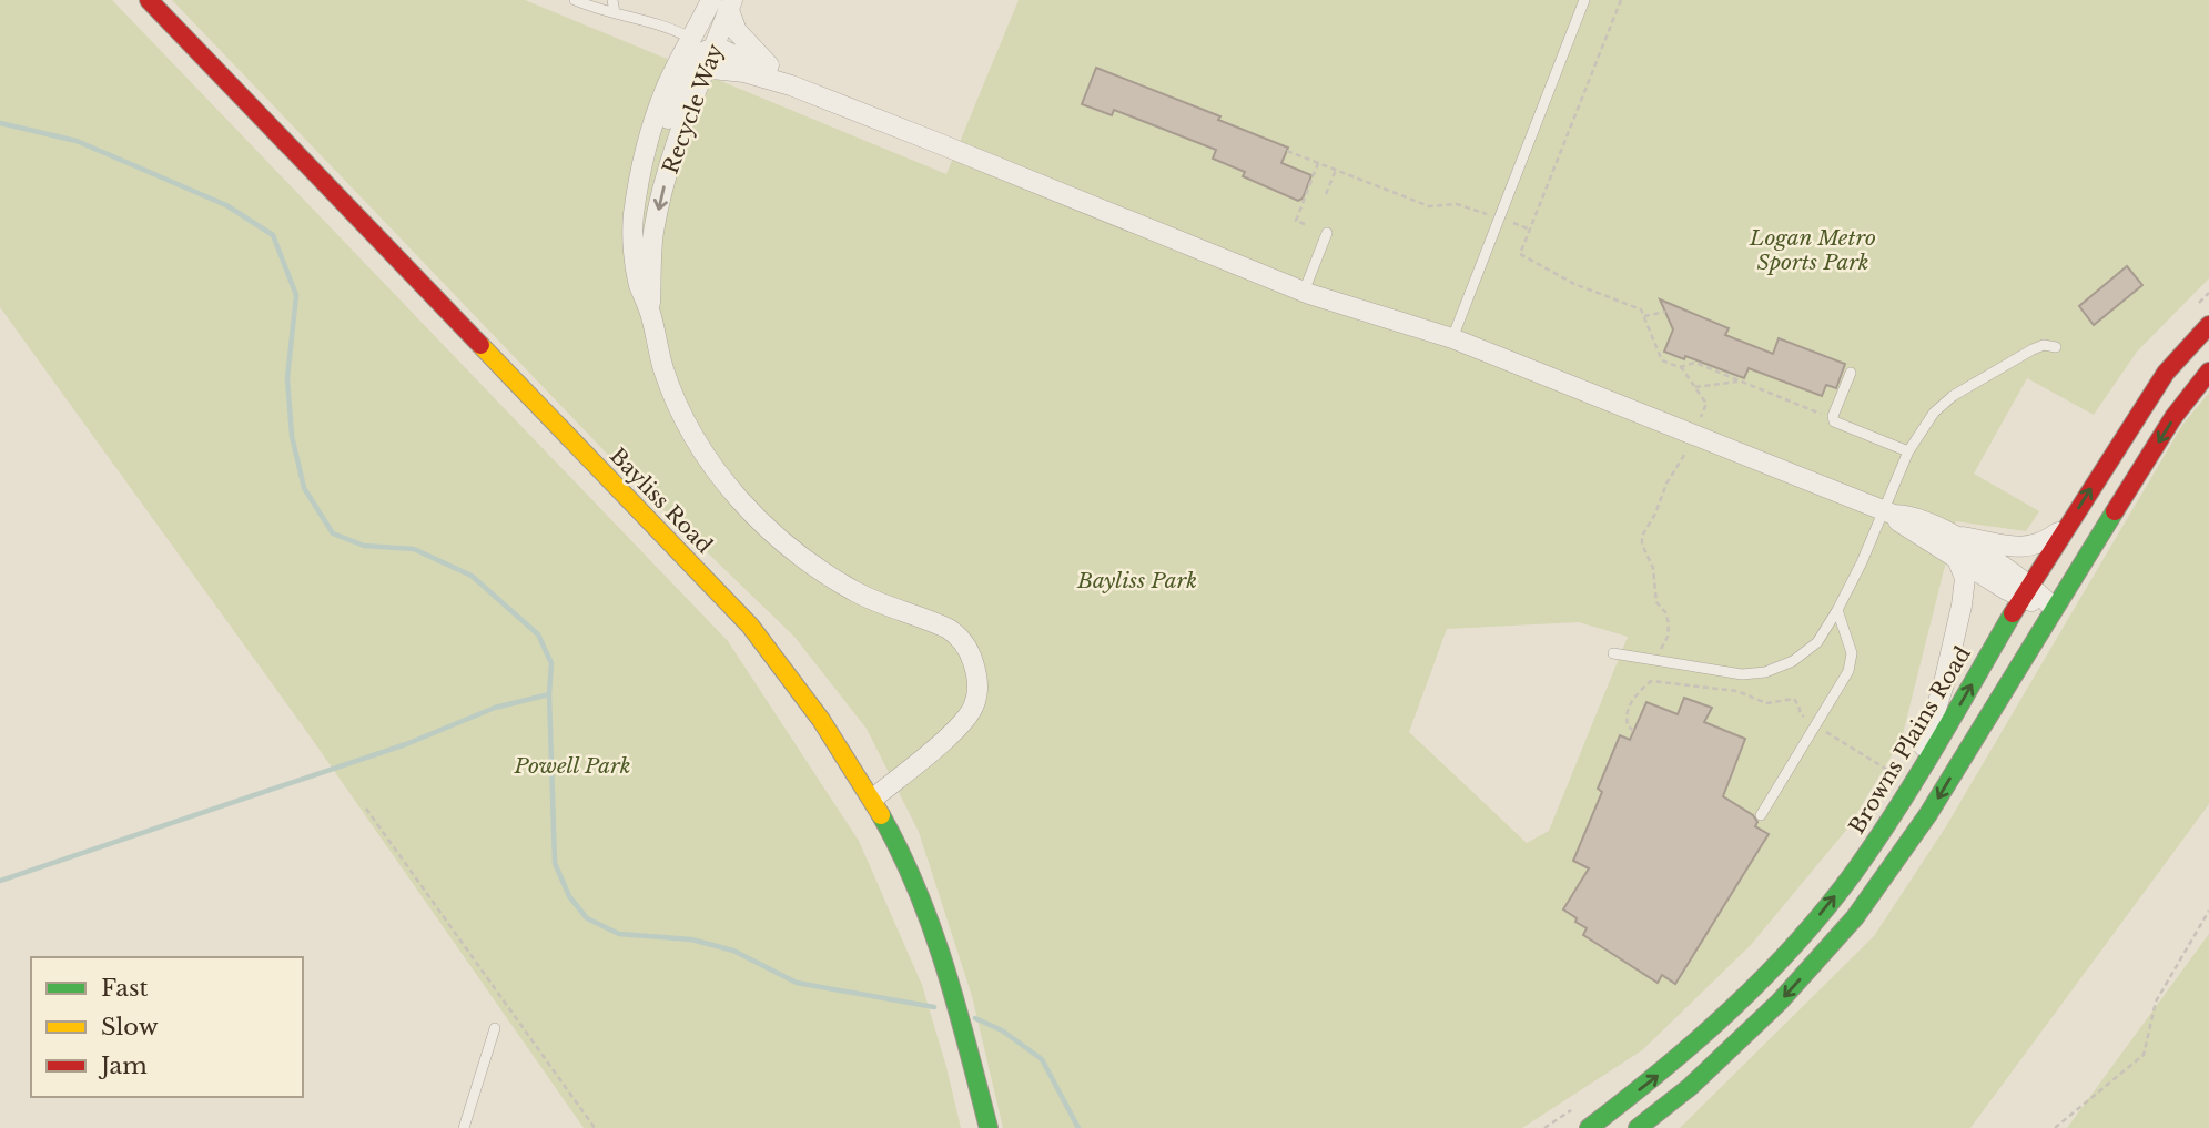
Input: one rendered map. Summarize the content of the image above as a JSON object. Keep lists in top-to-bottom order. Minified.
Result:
{"streets":{"main road":["Bayliss Road","Browns Plains Road"],"street":["Recycle Way"]},"crossings":[["Recycle Way","Bayliss Road"]],"parks":["Logan Metro Sports Park","Bayliss Park","Powell Park"],"legend":["Fast","Slow","Jam"]}
